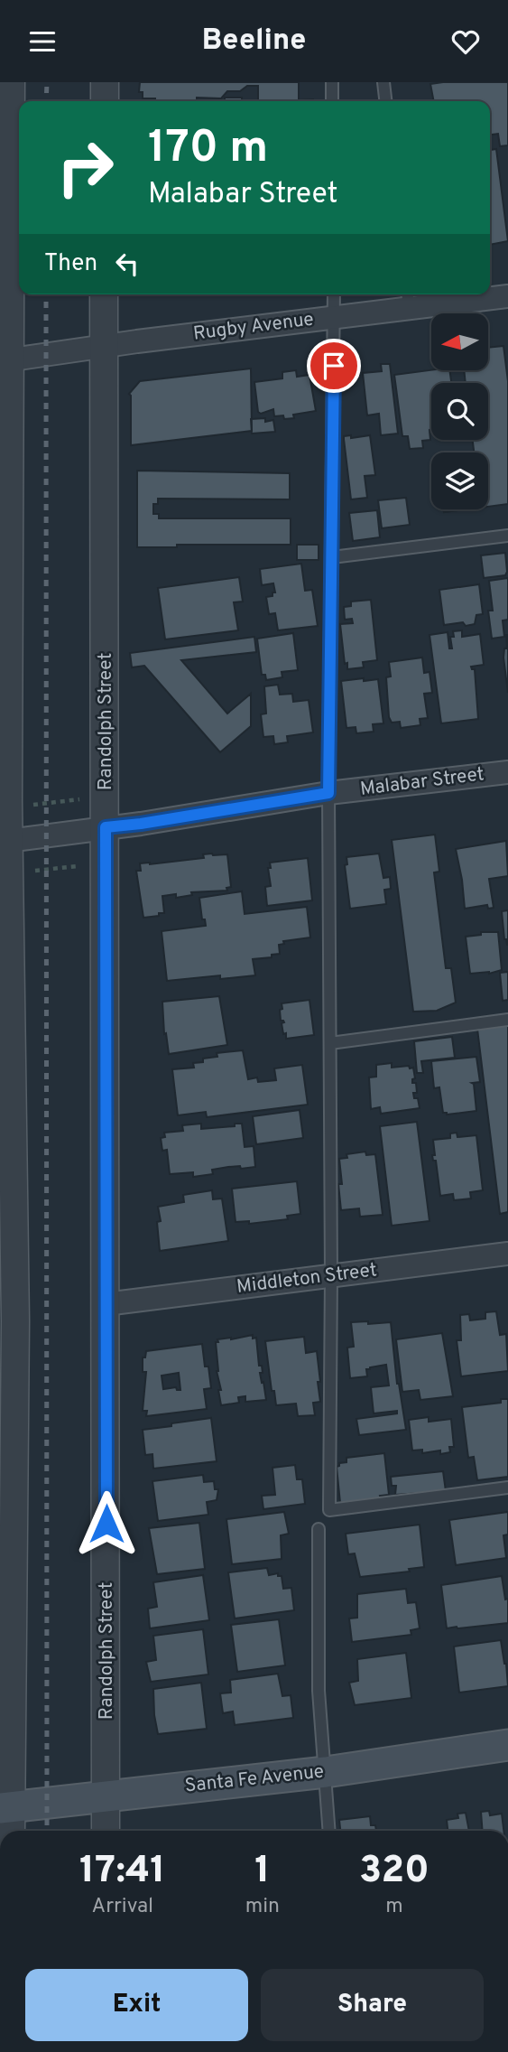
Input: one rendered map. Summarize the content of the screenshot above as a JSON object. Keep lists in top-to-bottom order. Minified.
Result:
{"streets":{"main road":["Santa Fe Avenue"],"street":["Rugby Avenue","Randolph Street","Malabar Street","Middleton Street"]},"crossings":[["Rugby Avenue","Randolph Street"],["Randolph Street","Malabar Street"],["Randolph Street","Middleton Street"],["Randolph Street","Santa Fe Avenue"]],"north":"left","page":{"header":"Beeline","turn":["170 m","Malabar Street"],"then":"Then","eta":["17:41","Arrival","1","min","320","m"],"buttons":["Exit","Share"]}}
